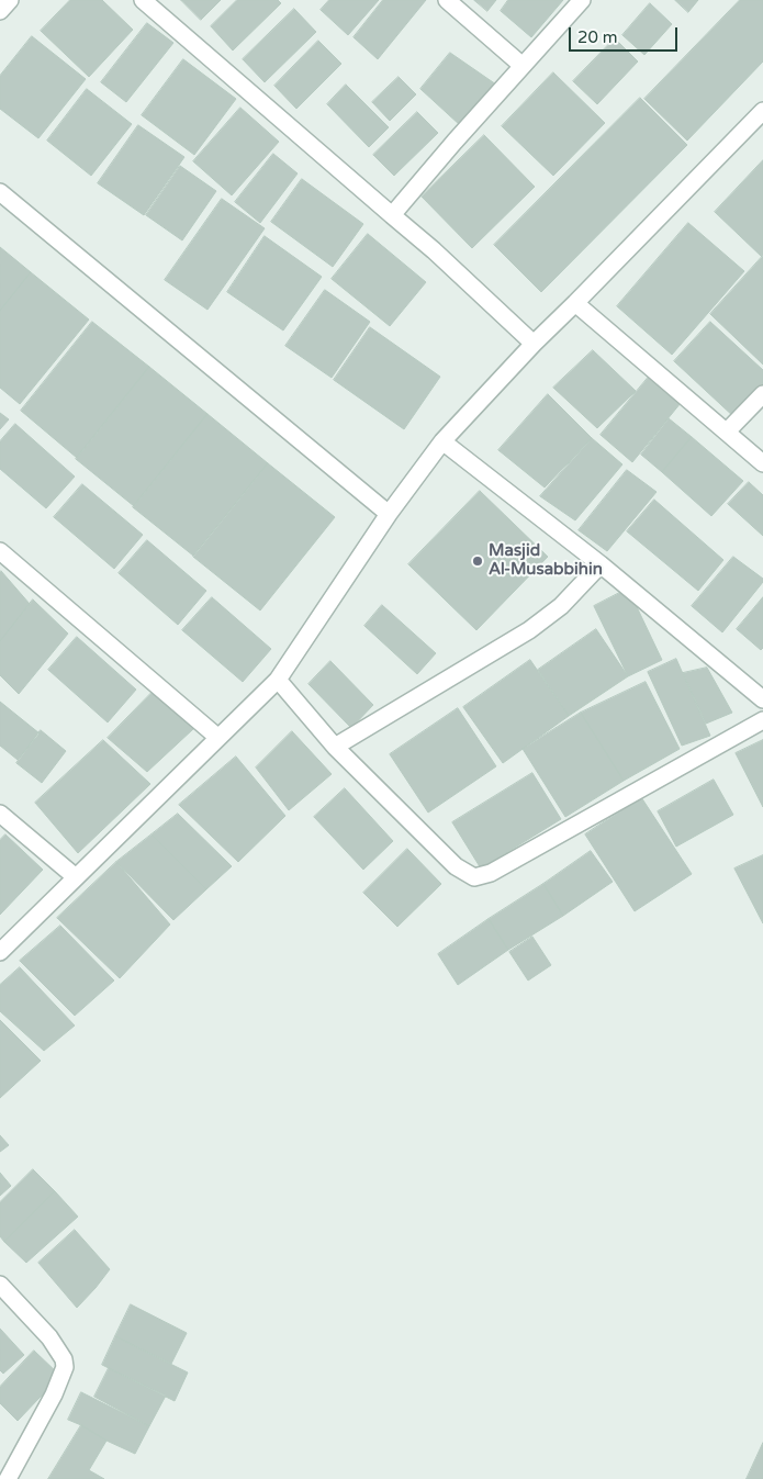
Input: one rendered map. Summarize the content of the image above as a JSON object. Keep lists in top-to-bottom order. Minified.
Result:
{"places":["Masjid Al-Musabbihin"],"scale_bar":"20 m"}
